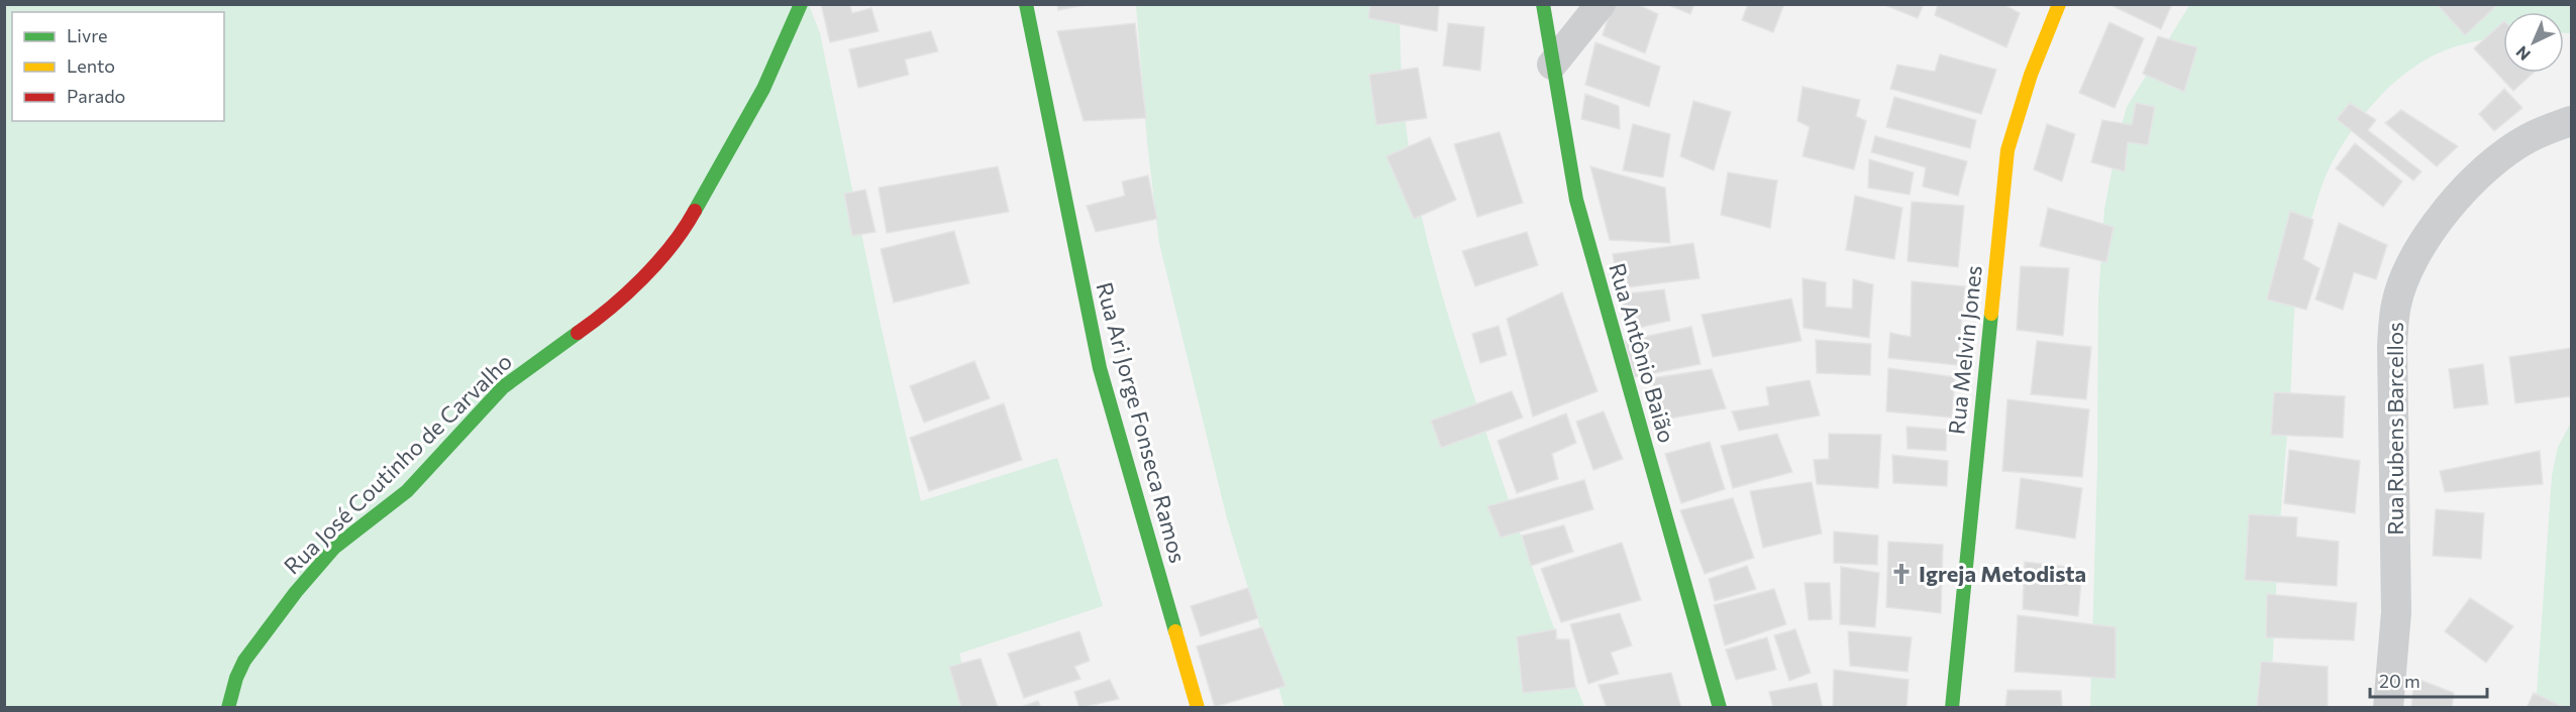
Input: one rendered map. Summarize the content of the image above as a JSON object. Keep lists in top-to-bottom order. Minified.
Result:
{"streets":{"street":["Rua Melvin Jones","Rua Antônio Baião","Rua Ari Jorge Fonseca Ramos","Rua Rubens Barcellos","Rua José Coutinho de Carvalho"]},"places":{"church":["Igreja Metodista"]},"legend":["Livre","Lento","Parado"],"scale_bar":"20 m","north":"bottom left"}
